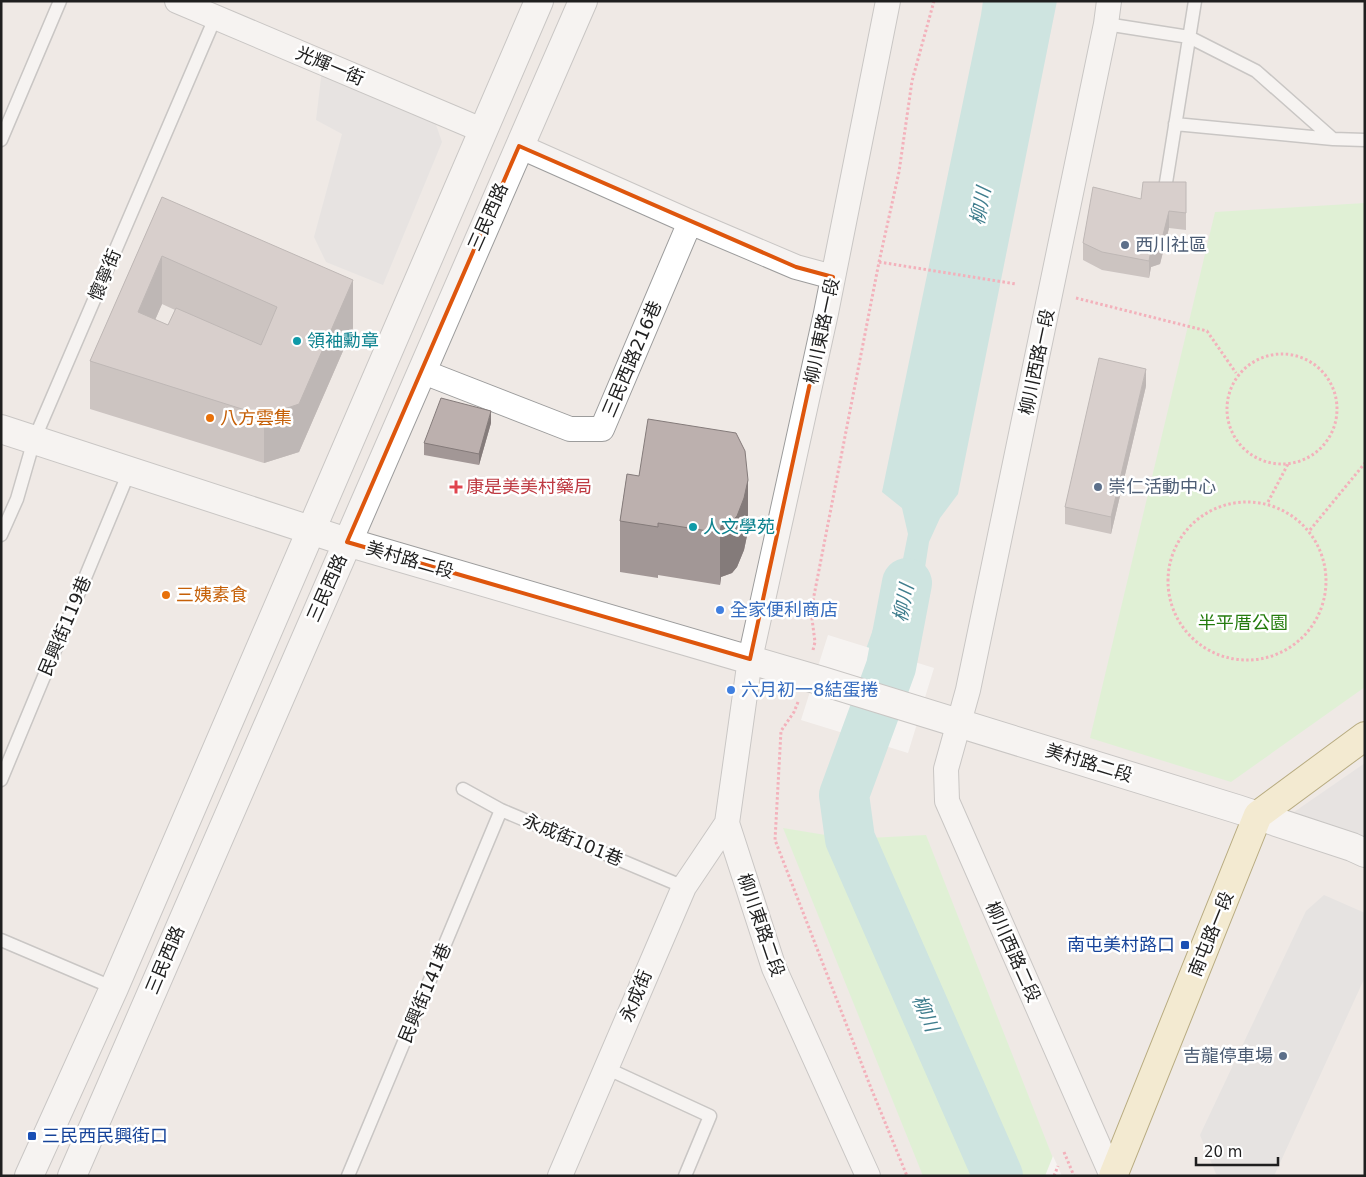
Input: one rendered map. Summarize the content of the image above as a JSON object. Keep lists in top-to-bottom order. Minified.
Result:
{"streets":{"main road":["南屯路一段"],"street":["光輝一街","三民西路","柳川東路一段","三民西路216巷","柳川西路一段","美村路二段","柳川東路二段","柳川西路二段","永成街"],"lane":["懷寧街","民興街119巷","永成街101巷","民興街141巷"]},"crossings":[["光輝一街","三民西路"],["光輝一街","懷寧街"],["三民西路","三民西路216巷"],["三民西路","美村路二段"],["懷寧街","美村路二段"],["柳川東路一段","美村路二段"],["柳川東路一段","柳川東路二段"],["柳川西路一段","美村路二段"],["柳川西路一段","柳川西路二段"],["美村路二段","民興街119巷"],["美村路二段","柳川東路二段"],["美村路二段","南屯路一段"],["美村路二段","柳川西路二段"],["永成街101巷","民興街141巷"],["永成街101巷","永成街"],["柳川東路二段","永成街"],["南屯路一段","柳川西路二段"]],"water":["柳川"],"parks":["半平厝公園"],"places":{"other":["西川社區","領袖勳章","八方雲集","崇仁活動中心","人文學苑","三姨素食","全家便利商店","六月初一8結蛋捲","吉龍停車場"],"health":["康是美美村藥局"],"transit":["南屯美村路口","三民西民興街口"]},"scale_bar":"20 m"}
